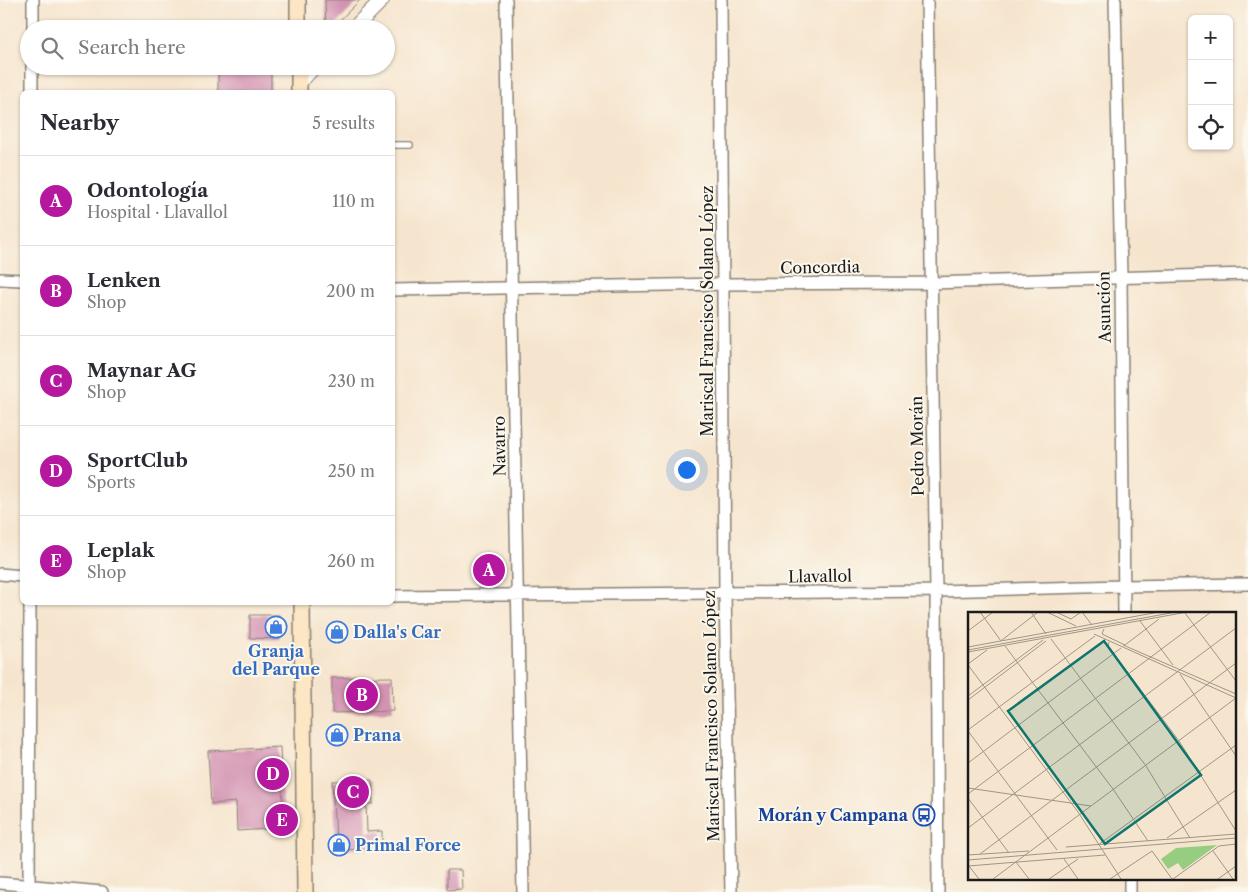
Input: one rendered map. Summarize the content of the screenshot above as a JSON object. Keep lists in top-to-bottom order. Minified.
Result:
{"streets":{"street":["Concordia","Asunción","Mariscal Francisco Solano López","Navarro","Pedro Morán","Llavallol"]},"crossings":[["Concordia","Asunción"],["Concordia","Mariscal Francisco Solano López"],["Concordia","Navarro"],["Concordia","Pedro Morán"],["Asunción","Llavallol"],["Mariscal Francisco Solano López","Llavallol"],["Navarro","Llavallol"],["Pedro Morán","Llavallol"]],"places":{"shop":["Granja del Parque","Dalla's Car","Prana","Primal Force"],"bus stop":["Morán y Campana"]},"page":{"map_buttons":["+","−"],"search":"Search here","heading":["Nearby","5 results"],"list":[{"mark":"A","name":"Odontología","note":"Hospital · Llavallol","value":"110 m"},{"mark":"B","name":"Lenken","note":"Shop","value":"200 m"},{"mark":"C","name":"Maynar AG","note":"Shop","value":"230 m"},{"mark":"D","name":"SportClub","note":"Sports","value":"250 m"},{"mark":"E","name":"Leplak","note":"Shop","value":"260 m"}],"pins":["A","B","D","C","E"]}}
